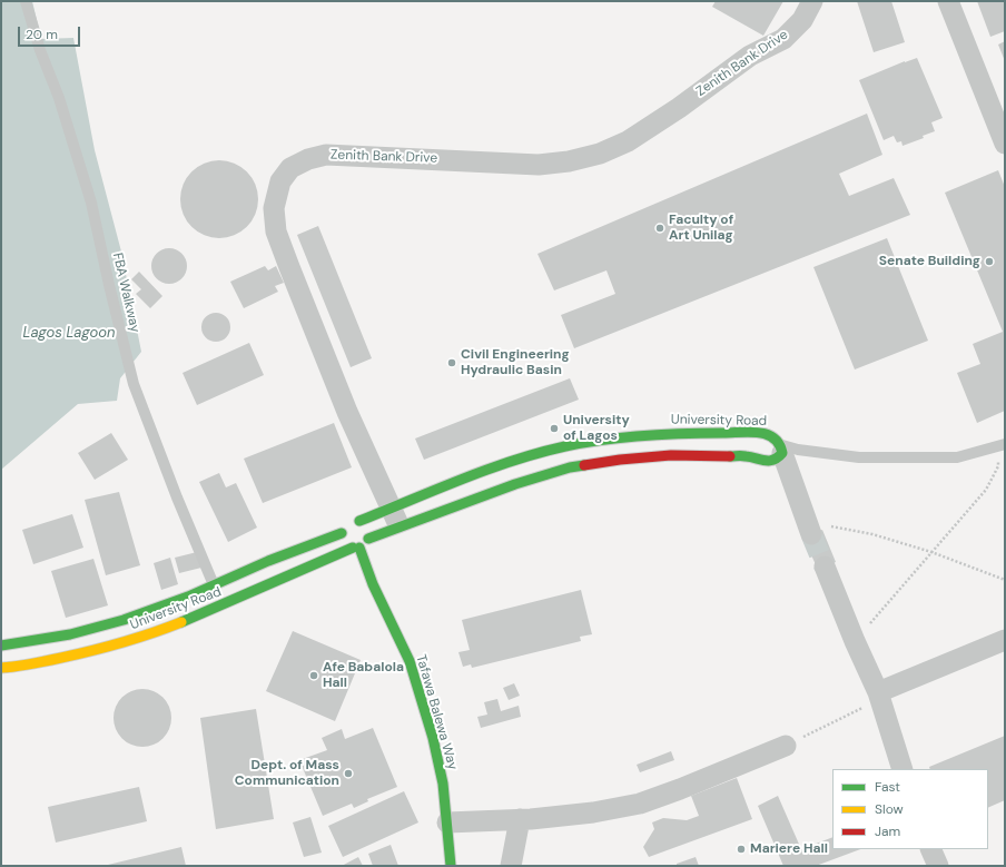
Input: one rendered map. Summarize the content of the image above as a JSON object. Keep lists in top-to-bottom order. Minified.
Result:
{"streets":{"main road":["University Road","Tafawa Balewa Way"],"street":["Zenith Bank Drive"],"lane":["FBA Walkway"]},"crossings":[["Zenith Bank Drive","University Road"],["FBA Walkway","University Road"],["University Road","Tafawa Balewa Way"]],"water":["Lagos Lagoon"],"places":["Faculty of Art Unilag","Senate Building","Civil Engineering Hydraulic Basin","University of Lagos","Afe Babalola Hall","Dept. of Mass Communication","Mariere Hall"],"legend":["Fast","Slow","Jam"],"scale_bar":"20 m"}
